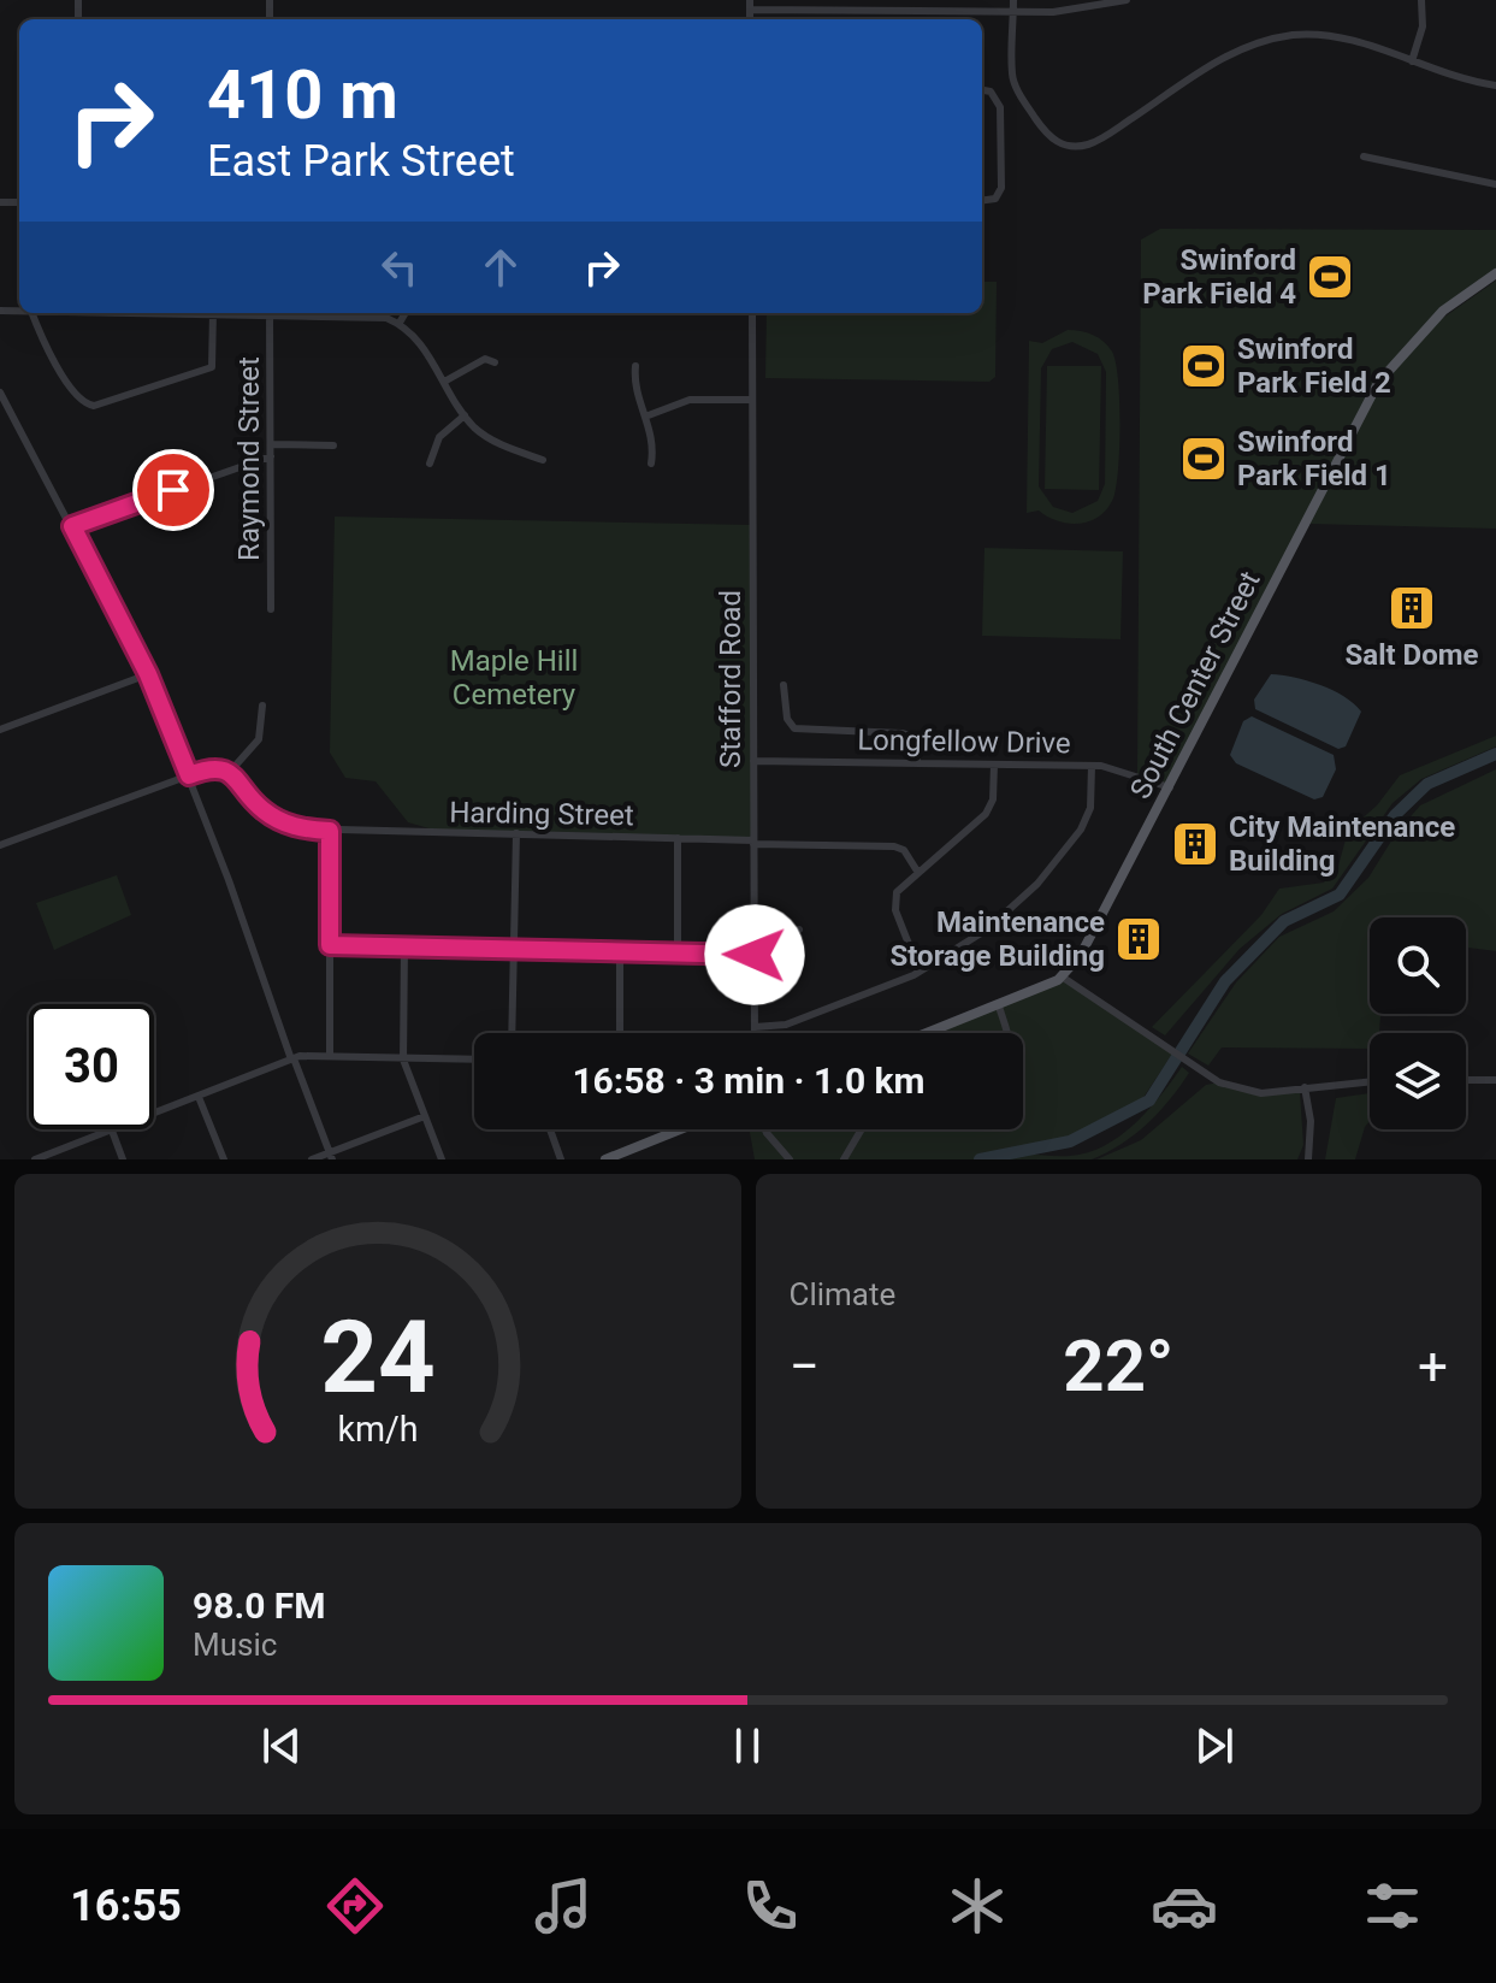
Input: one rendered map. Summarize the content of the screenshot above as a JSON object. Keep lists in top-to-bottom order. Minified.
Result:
{"streets":{"main road":["South Center Street"],"street":["Raymond Street","Stafford Road","Longfellow Drive","Harding Street"]},"crossings":[["Stafford Road","Longfellow Drive"],["Stafford Road","Harding Street"],["South Center Street","Longfellow Drive"]],"parks":["Maple Hill Cemetery"],"places":{"sports":["Swinford Park Field 4","Swinford Park Field 2","Swinford Park Field 1"],"building":["Salt Dome","City Maintenance Building","Maintenance Storage Building"]},"page":{"turn":["410 m","East Park Street"],"limit":"30","trip":"16:58 · 3 min · 1.0 km","tile":"Climate","heat":["−","22°","+"],"song":["98.0 FM","Music"],"tabs":"16:55","gauge":["24","km/h"]}}
